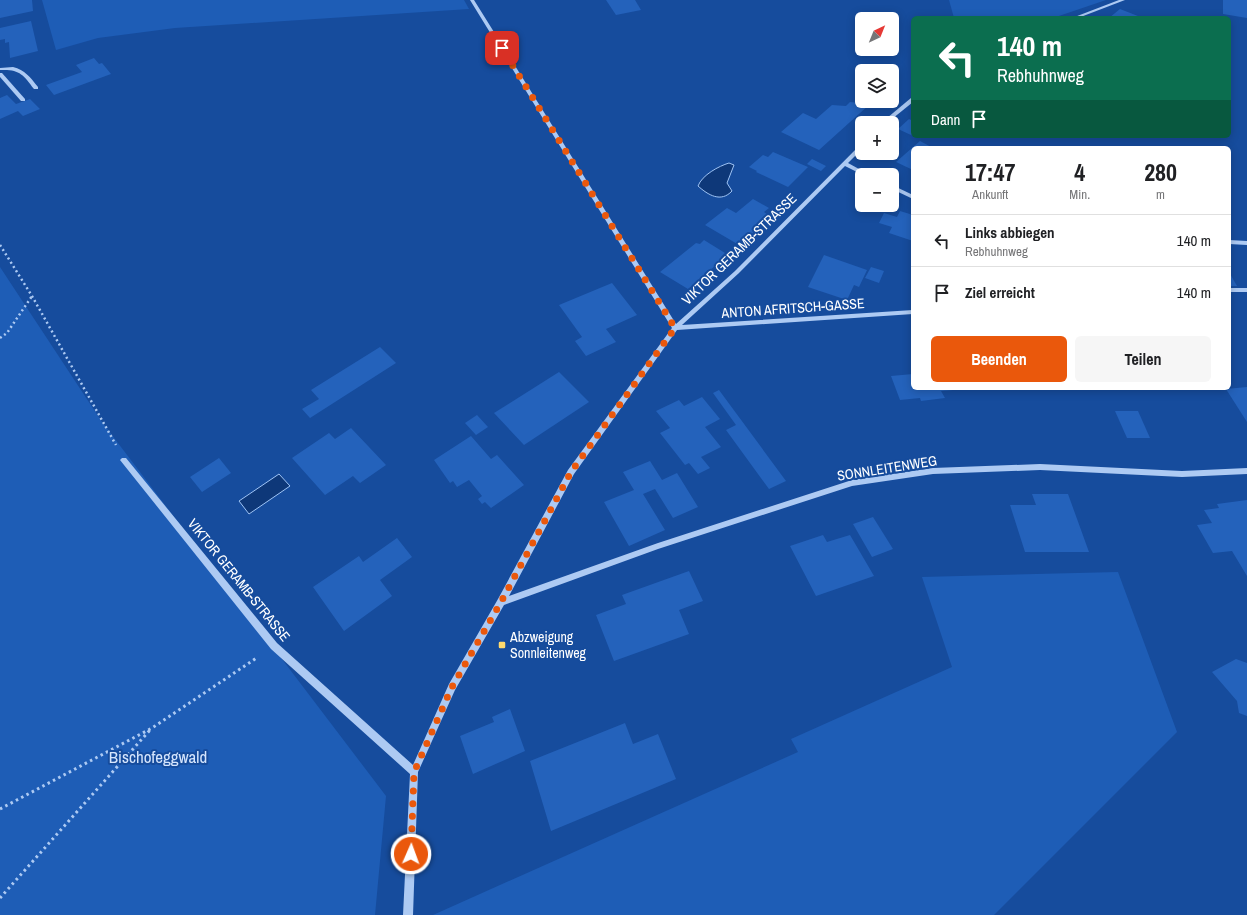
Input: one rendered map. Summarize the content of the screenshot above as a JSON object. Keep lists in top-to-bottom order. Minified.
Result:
{"streets":{"street":["VIKTOR GERAMB-STRASSE","ANTON AFRITSCH-GASSE","SONNLEITENWEG"]},"crossings":[["VIKTOR GERAMB-STRASSE","ANTON AFRITSCH-GASSE"],["VIKTOR GERAMB-STRASSE","SONNLEITENWEG"]],"parks":["Bischofeggwald"],"places":{"transit":["Abzweigung Sonnleitenweg"]},"north":"top right","page":{"map_buttons":["+","−"],"turn":["140 m","Rebhuhnweg"],"then":"Dann","eta":["17:47","Ankunft","4","Min.","280","m"],"list":[{"name":"Links abbiegen","note":"Rebhuhnweg","value":"140 m"},{"name":"Ziel erreicht","value":"140 m"}],"buttons":["Beenden","Teilen"]}}
